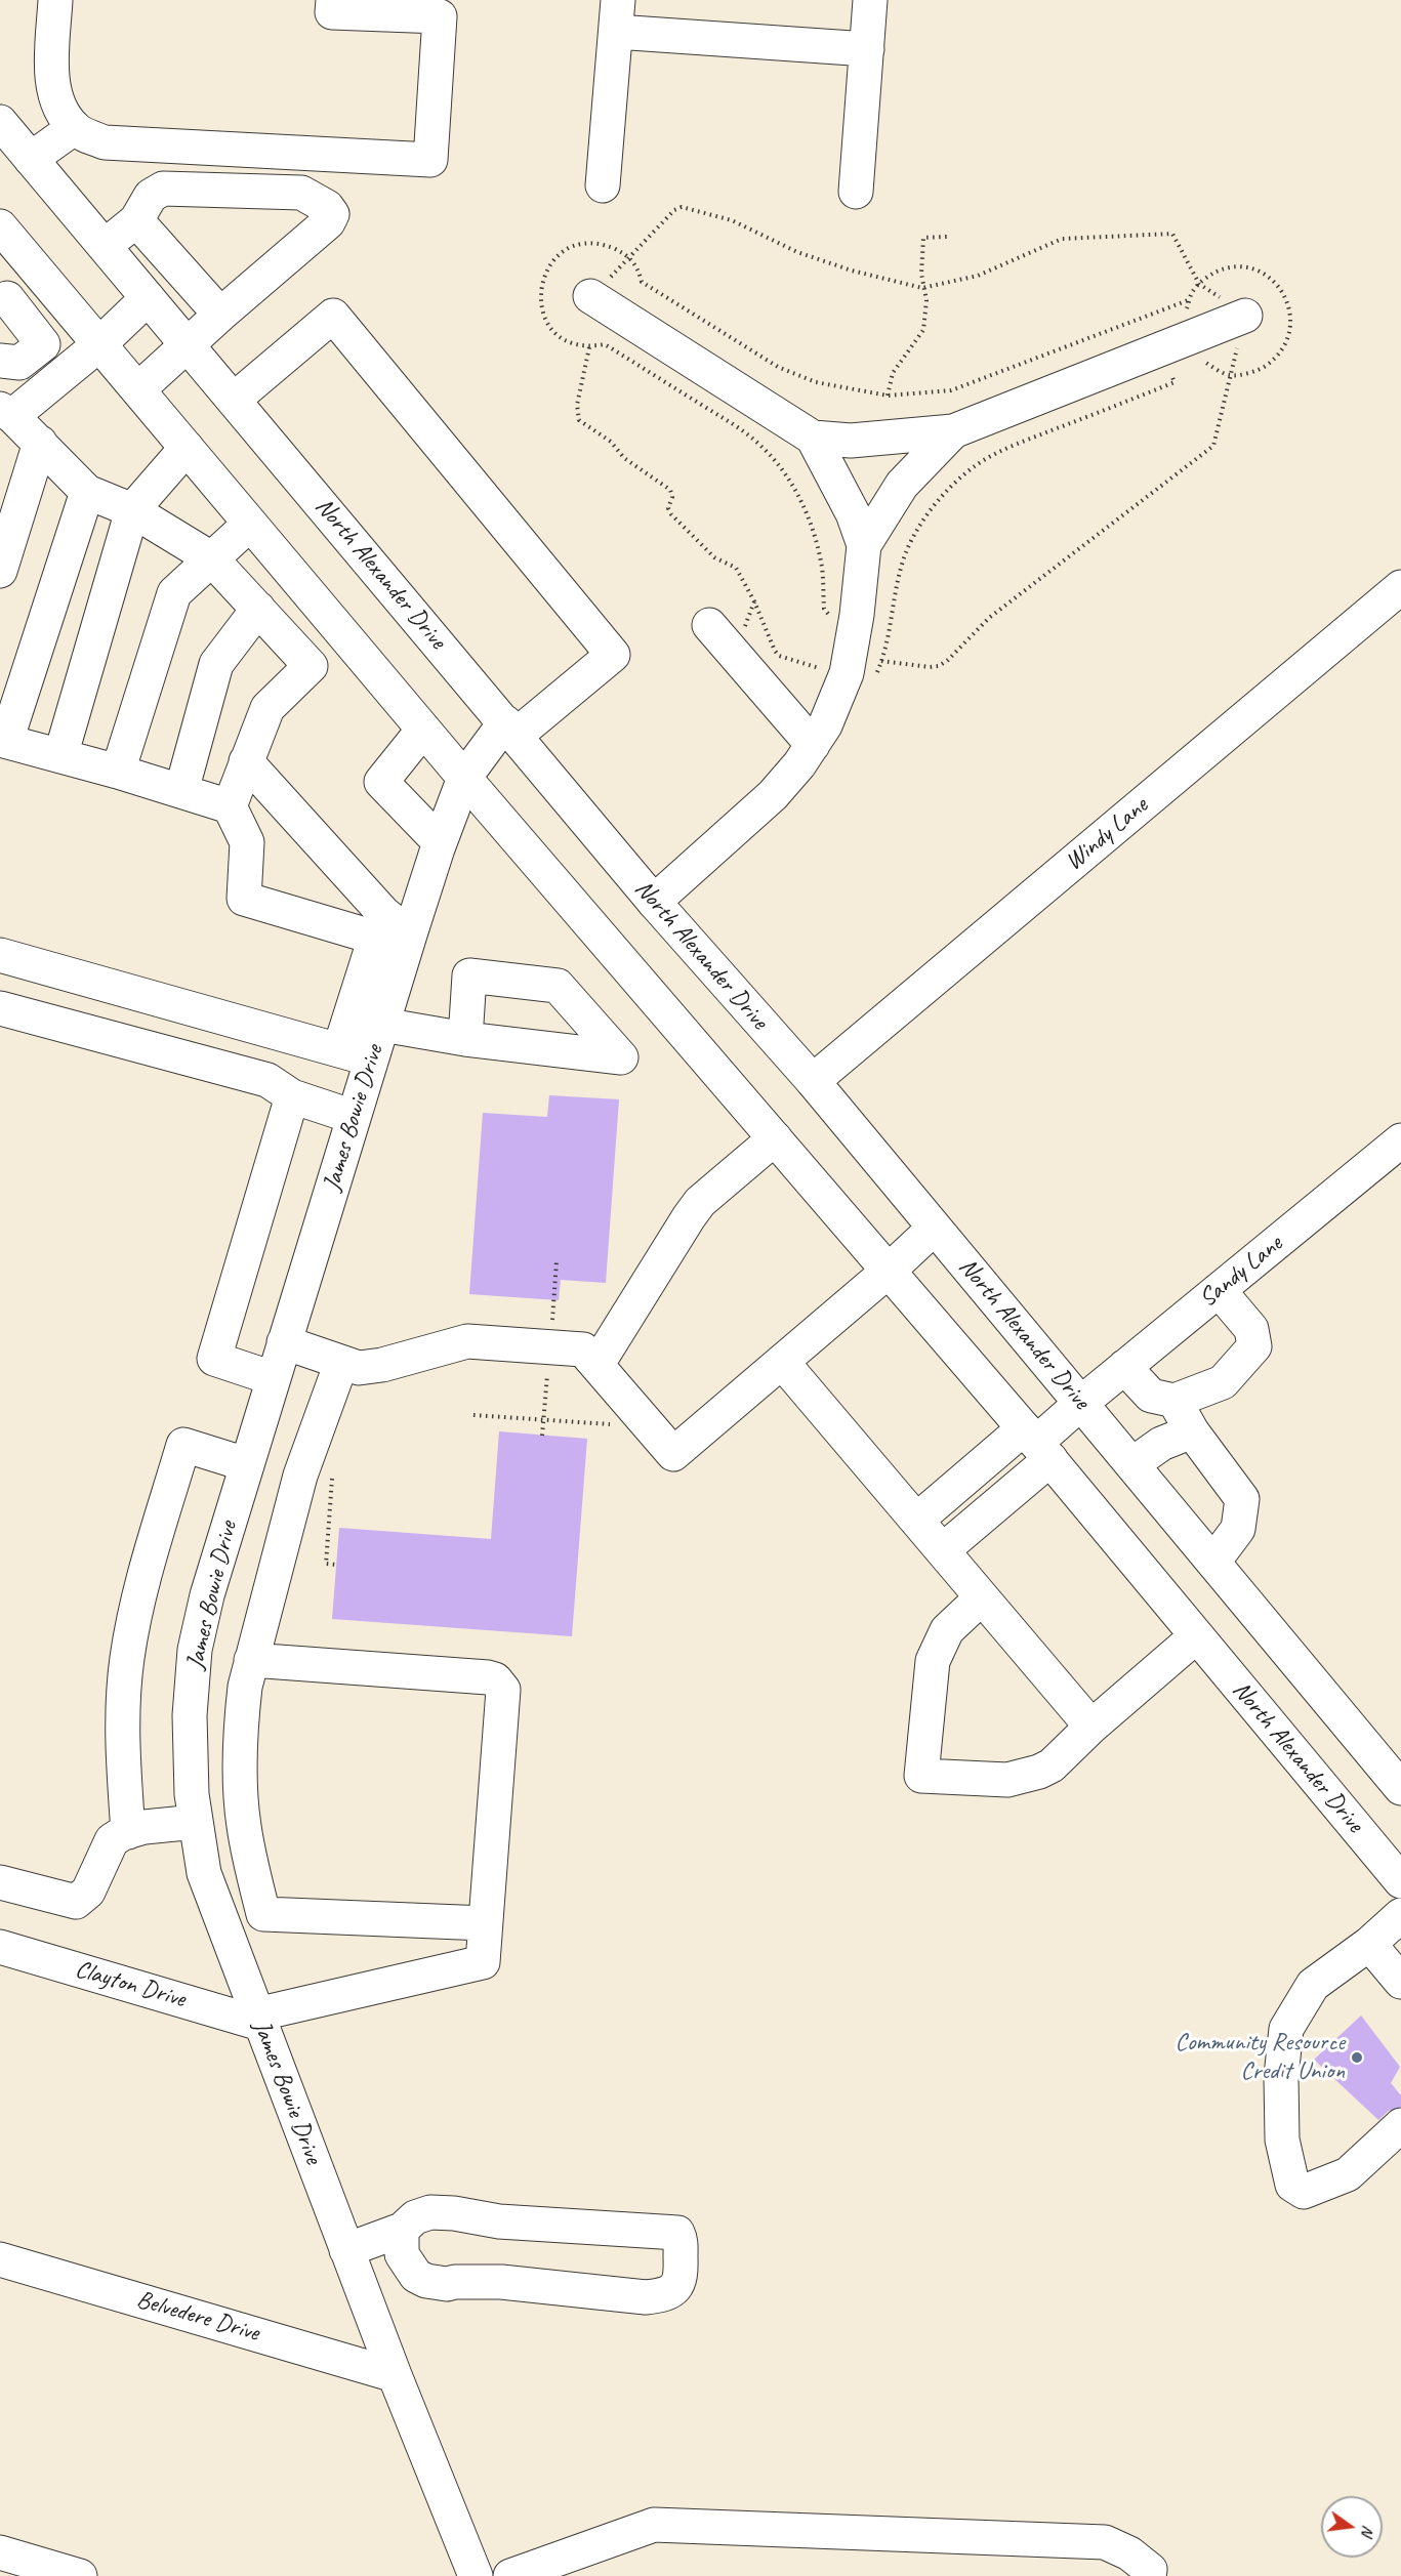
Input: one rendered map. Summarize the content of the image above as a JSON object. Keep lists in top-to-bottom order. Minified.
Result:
{"streets":{"main road":["North Alexander Drive","Windy Lane","James Bowie Drive","Sandy Lane","Clayton Drive","Belvedere Drive"]},"crossings":[["North Alexander Drive","Windy Lane"],["North Alexander Drive","James Bowie Drive"],["North Alexander Drive","Sandy Lane"],["James Bowie Drive","Clayton Drive"],["James Bowie Drive","Belvedere Drive"]],"places":["Community Resource Credit Union"],"north":"right"}
